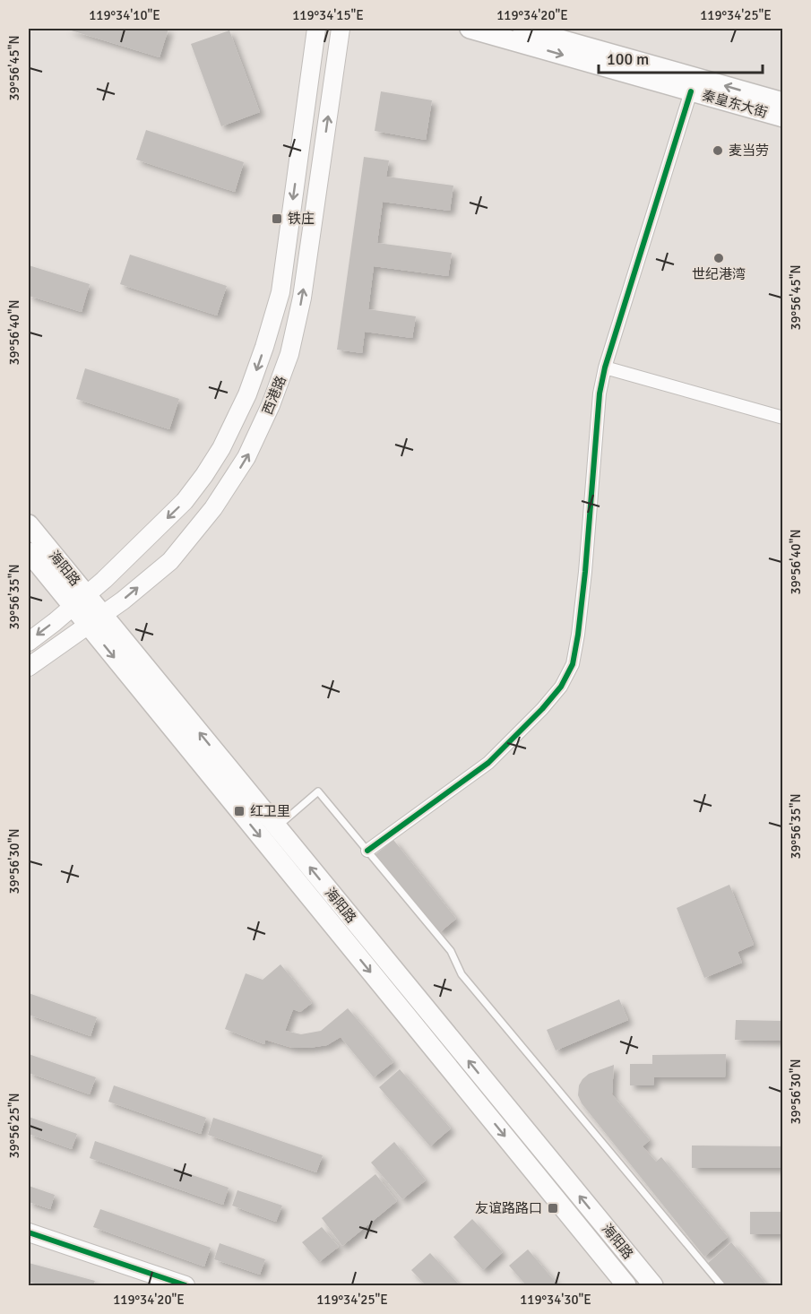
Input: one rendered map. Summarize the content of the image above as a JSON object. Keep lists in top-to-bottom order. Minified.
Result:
{"streets":{"main road":["秦皇东大街","西港路","海阳路"]},"crossings":[["西港路","海阳路"]],"places":{"other":["麦当劳","世纪港湾"],"transit":["铁庄","红卫里","友谊路路口"]},"scale_bar":"100 m","coordinates":["119°34'10\"E","119°34'15\"E","119°34'20\"E","119°34'25\"E","39°56'45\"N","39°56'40\"N","39°56'35\"N","39°56'30\"N","39°56'25\"N","119°34'30\"E"]}
